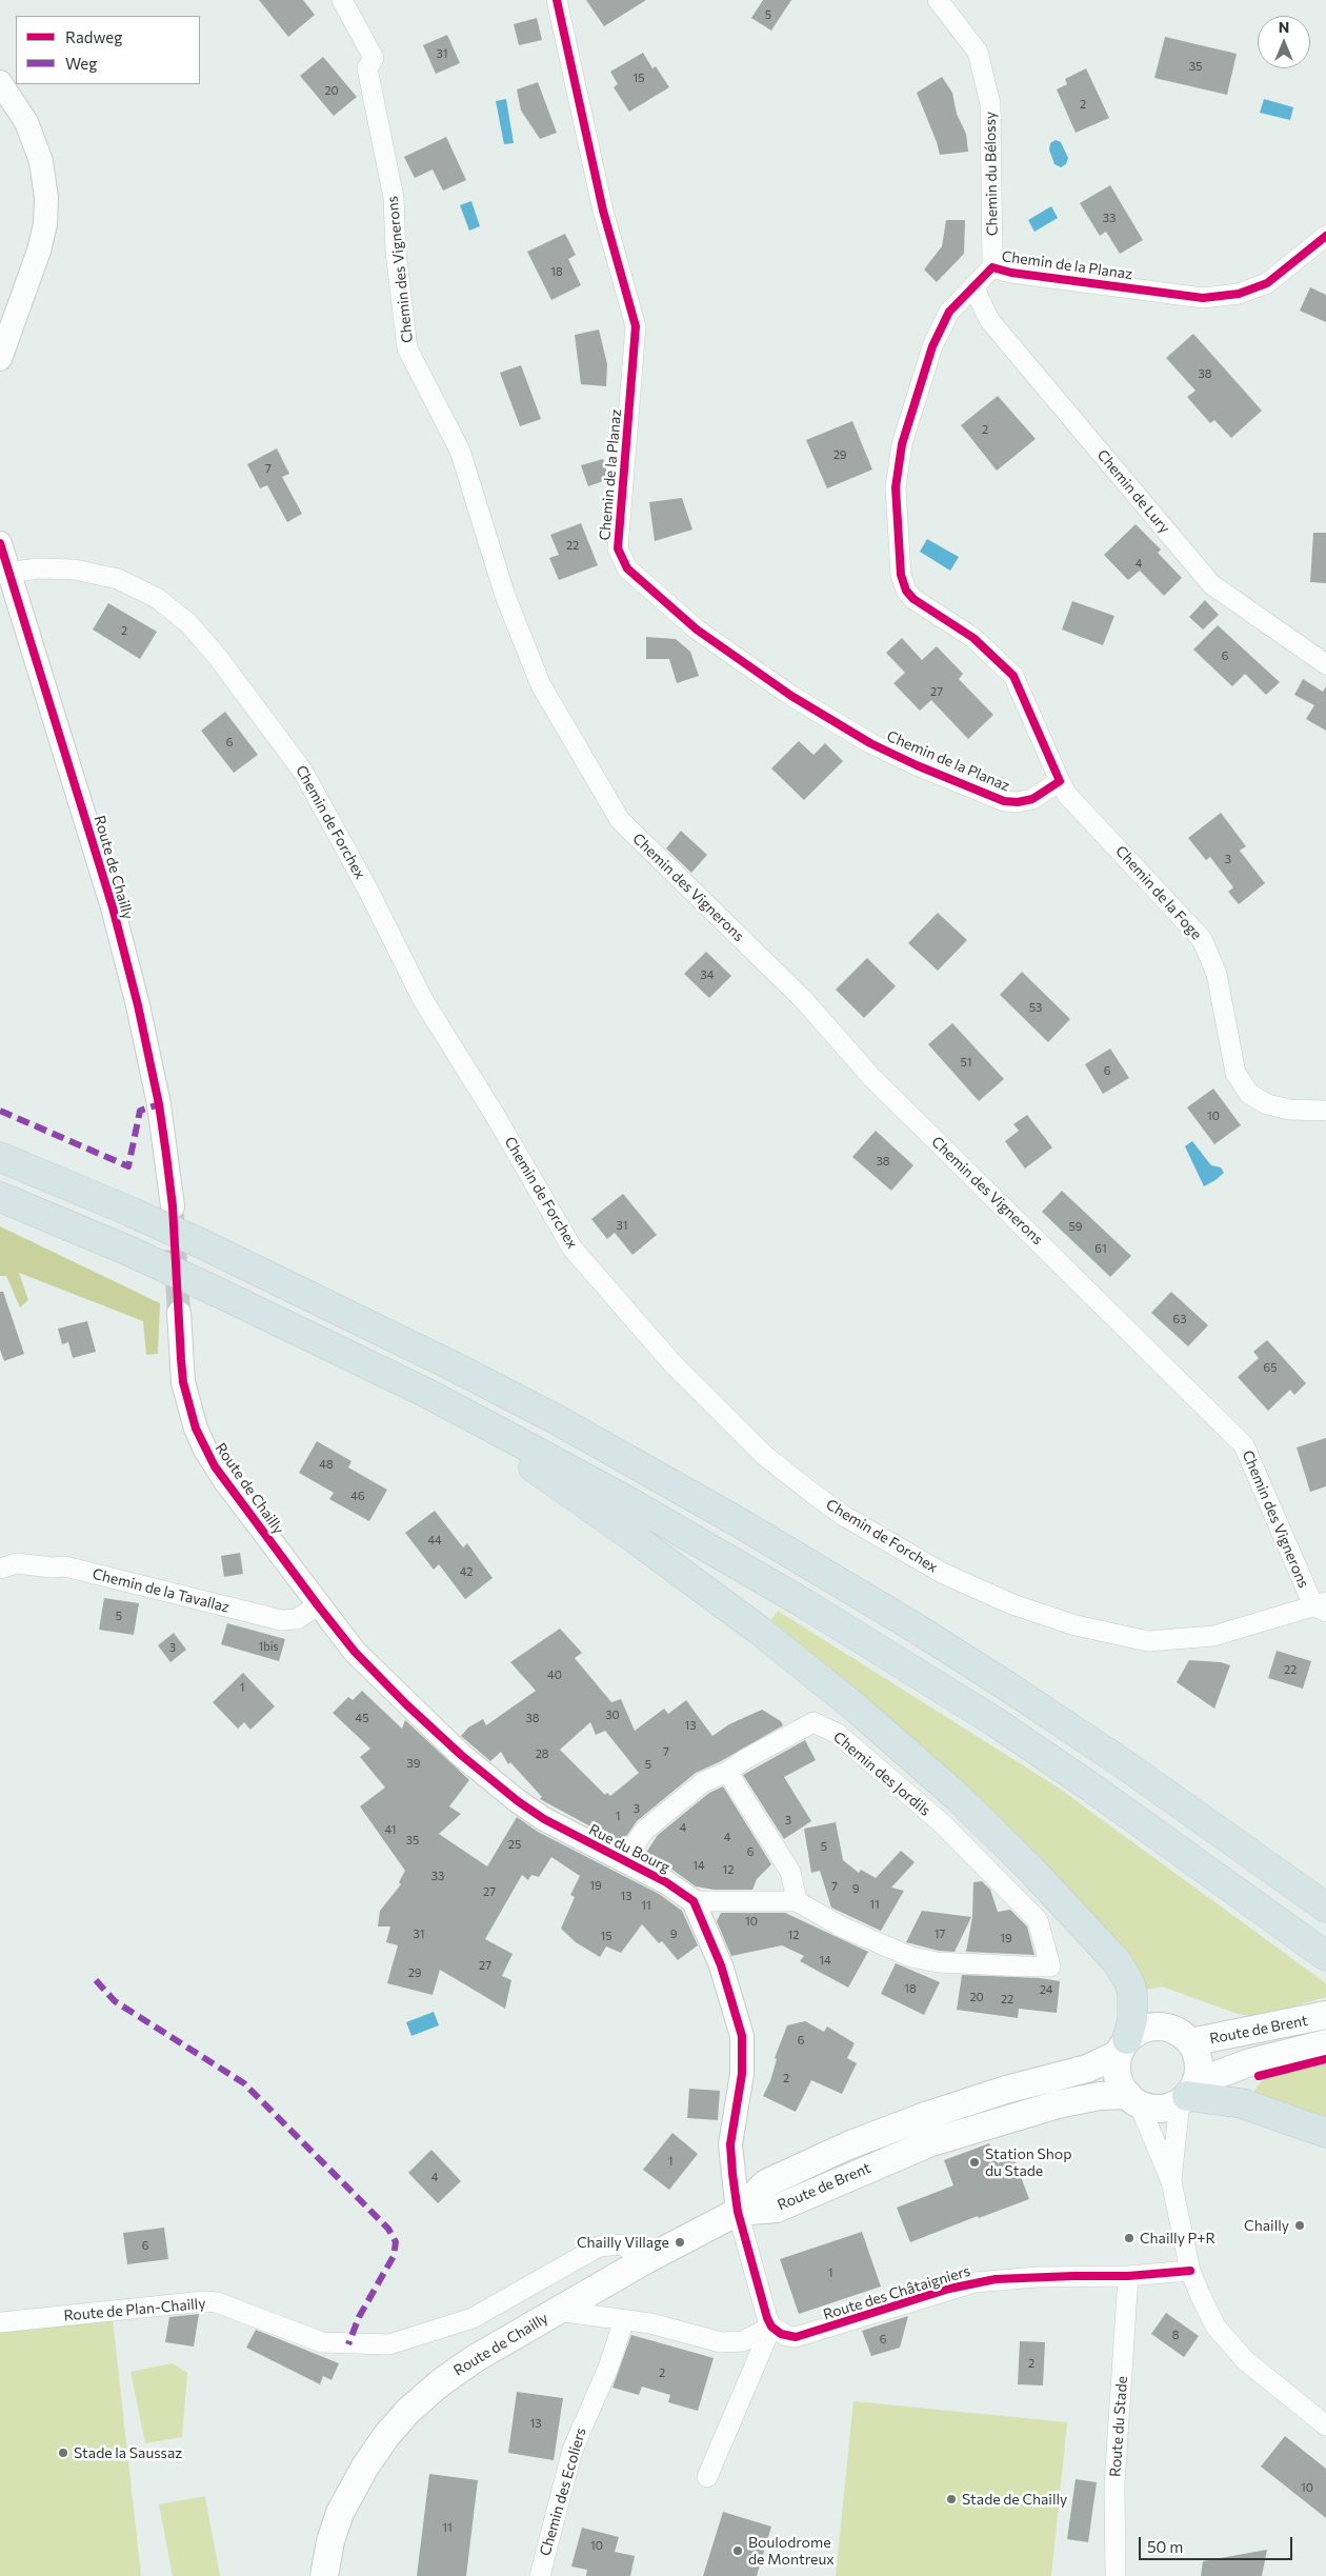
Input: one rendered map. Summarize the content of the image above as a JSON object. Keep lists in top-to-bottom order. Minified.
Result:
{"streets":{"main road":["Route de Chailly","Route de Brent"],"street":["Chemin du Bélossy","Chemin de la Planaz","Chemin des Vignerons","Chemin de Lury","Chemin de Forchex","Chemin de la Foge","Chemin de la Tavallaz","Chemin des Jordils","Rue du Bourg","Route des Châtaigniers","Route de Plan-Chailly","Route du Stade","Chemin des Ecoliers"]},"crossings":[["Chemin du Bélossy","Chemin de la Planaz"],["Chemin de la Planaz","Chemin de Lury"],["Chemin de la Planaz","Chemin de la Foge"],["Chemin des Vignerons","Chemin de Forchex"],["Chemin de Forchex","Route de Chailly"],["Route de Chailly","Chemin de la Tavallaz"],["Route de Chailly","Rue du Bourg"],["Route de Chailly","Route de Brent"],["Route de Chailly","Route de Plan-Chailly"],["Chemin de la Tavallaz","Rue du Bourg"],["Chemin des Jordils","Rue du Bourg"],["Route des Châtaigniers","Route du Stade"]],"places":["Station Shop du Stade","Chailly","Chailly P+R","Chailly Village","Stade la Saussaz","Stade de Chailly","Boulodrome de Montreux"],"house_numbers":["5","31","35","15","20","2","33","18","38","2","29","7","22","4","2","6","27","6","3","34","53","51","6","10","38","31","59","61","63","65","48","46","44","42","5","1bis","3","22","40","1","30","45","38","13","7","28","39","5","3","1","3","4","41","4","35","25","5","6","14","12","33","19","7","9","27","13","11","11","10","31","9","17","12","15","19","14","27","29","18","24","20","22","6","2","1","4","6","1","8","6","2","2","13","10","11","10"],"legend":["Radweg","Weg"],"scale_bar":"50 m","north":"top"}
